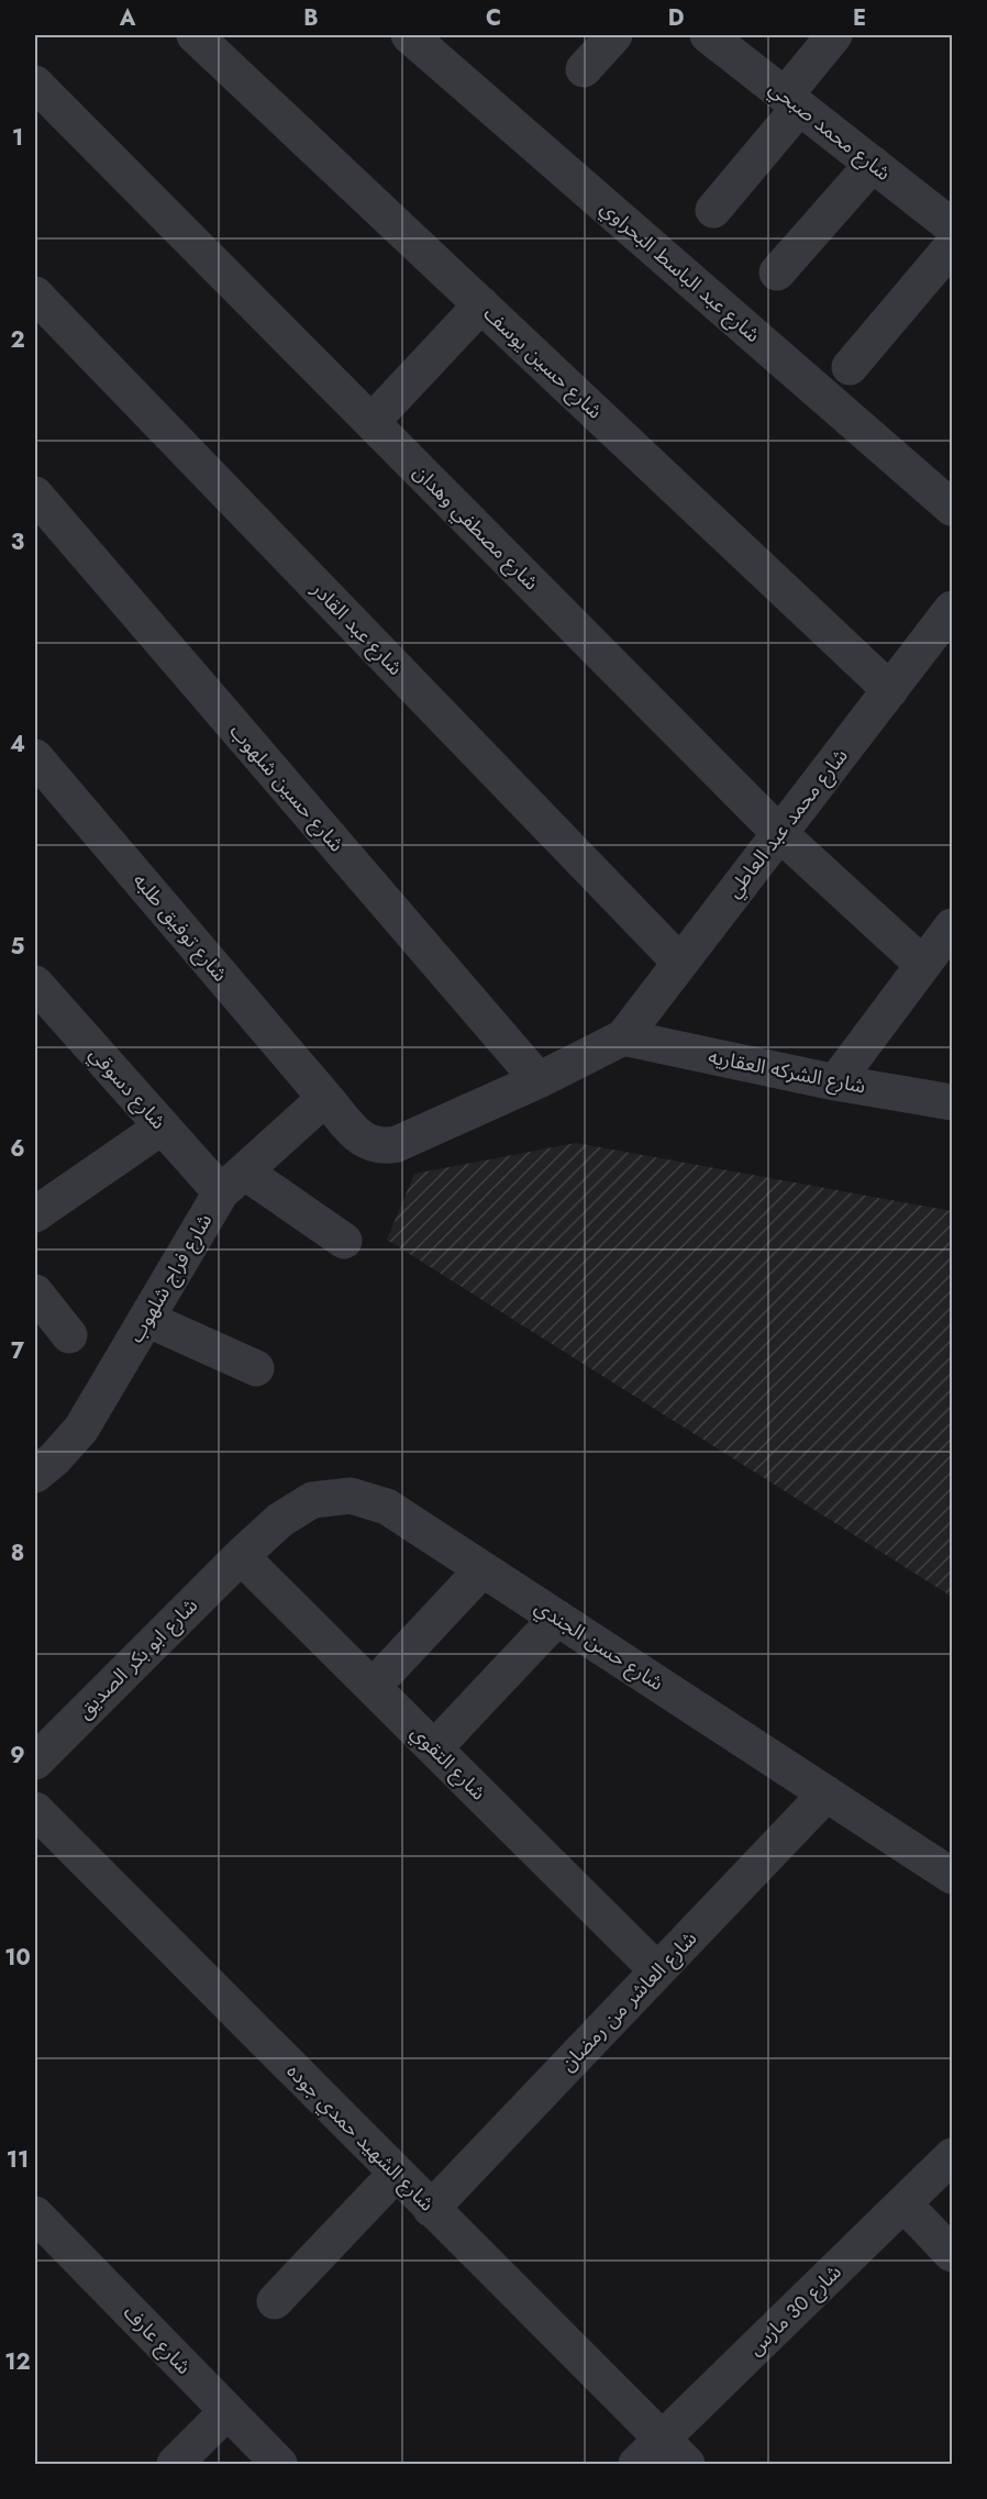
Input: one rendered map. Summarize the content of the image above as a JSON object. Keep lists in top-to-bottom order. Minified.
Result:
{"streets":{"street":["شارع محمد صبحي","شارع عبد الباسط البحراوي","شارع حسين يوسف","شارع مصطفي وهدان","شارع عبد القادر","شارع حسين شلهوب","شارع محمد عبد العاطي","شارع توفيق طلبه","شارع الشركه العقاريه","شارع دسوقي","شارع فراج شلهوب","شارع حسن الجندي","شارع ابو بكر الصديق","شارع التقوي","شارع العاشر من رمضان","شارع الشهيد حمدي جوده","شارع 30 مارس","شارع عارف"]},"crossings":[["شارع حسين يوسف","شارع محمد عبد العاطي"],["شارع مصطفي وهدان","شارع محمد عبد العاطي"],["شارع عبد القادر","شارع محمد عبد العاطي"],["شارع حسين شلهوب","شارع توفيق طلبه"],["شارع محمد عبد العاطي","شارع توفيق طلبه"],["شارع محمد عبد العاطي","شارع الشركه العقاريه"],["شارع توفيق طلبه","شارع الشركه العقاريه"],["شارع توفيق طلبه","شارع فراج شلهوب"],["شارع دسوقي","شارع فراج شلهوب"],["شارع حسن الجندي","شارع ابو بكر الصديق"],["شارع حسن الجندي","شارع التقوي"],["شارع حسن الجندي","شارع العاشر من رمضان"],["شارع ابو بكر الصديق","شارع التقوي"],["شارع التقوي","شارع العاشر من رمضان"],["شارع العاشر من رمضان","شارع الشهيد حمدي جوده"],["شارع الشهيد حمدي جوده","شارع 30 مارس"]],"grid":{"columns":["A","B","C","D","E"],"rows":["1","2","3","4","5","6","7","8","9","10","11","12"]}}
